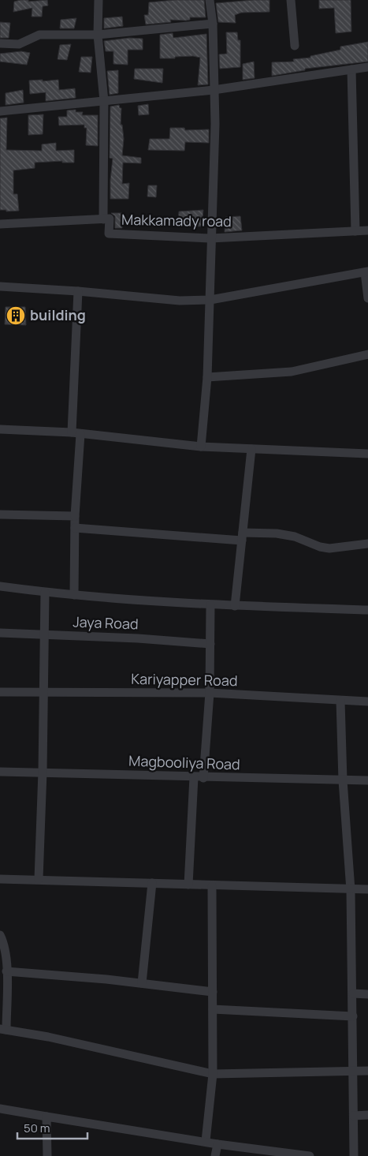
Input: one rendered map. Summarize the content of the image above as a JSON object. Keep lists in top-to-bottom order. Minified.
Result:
{"streets":{"street":["Makkamady road","Jaya Road","Kariyapper Road","Magbooliya Road"]},"places":{"building":["building"]},"scale_bar":"50 m"}
